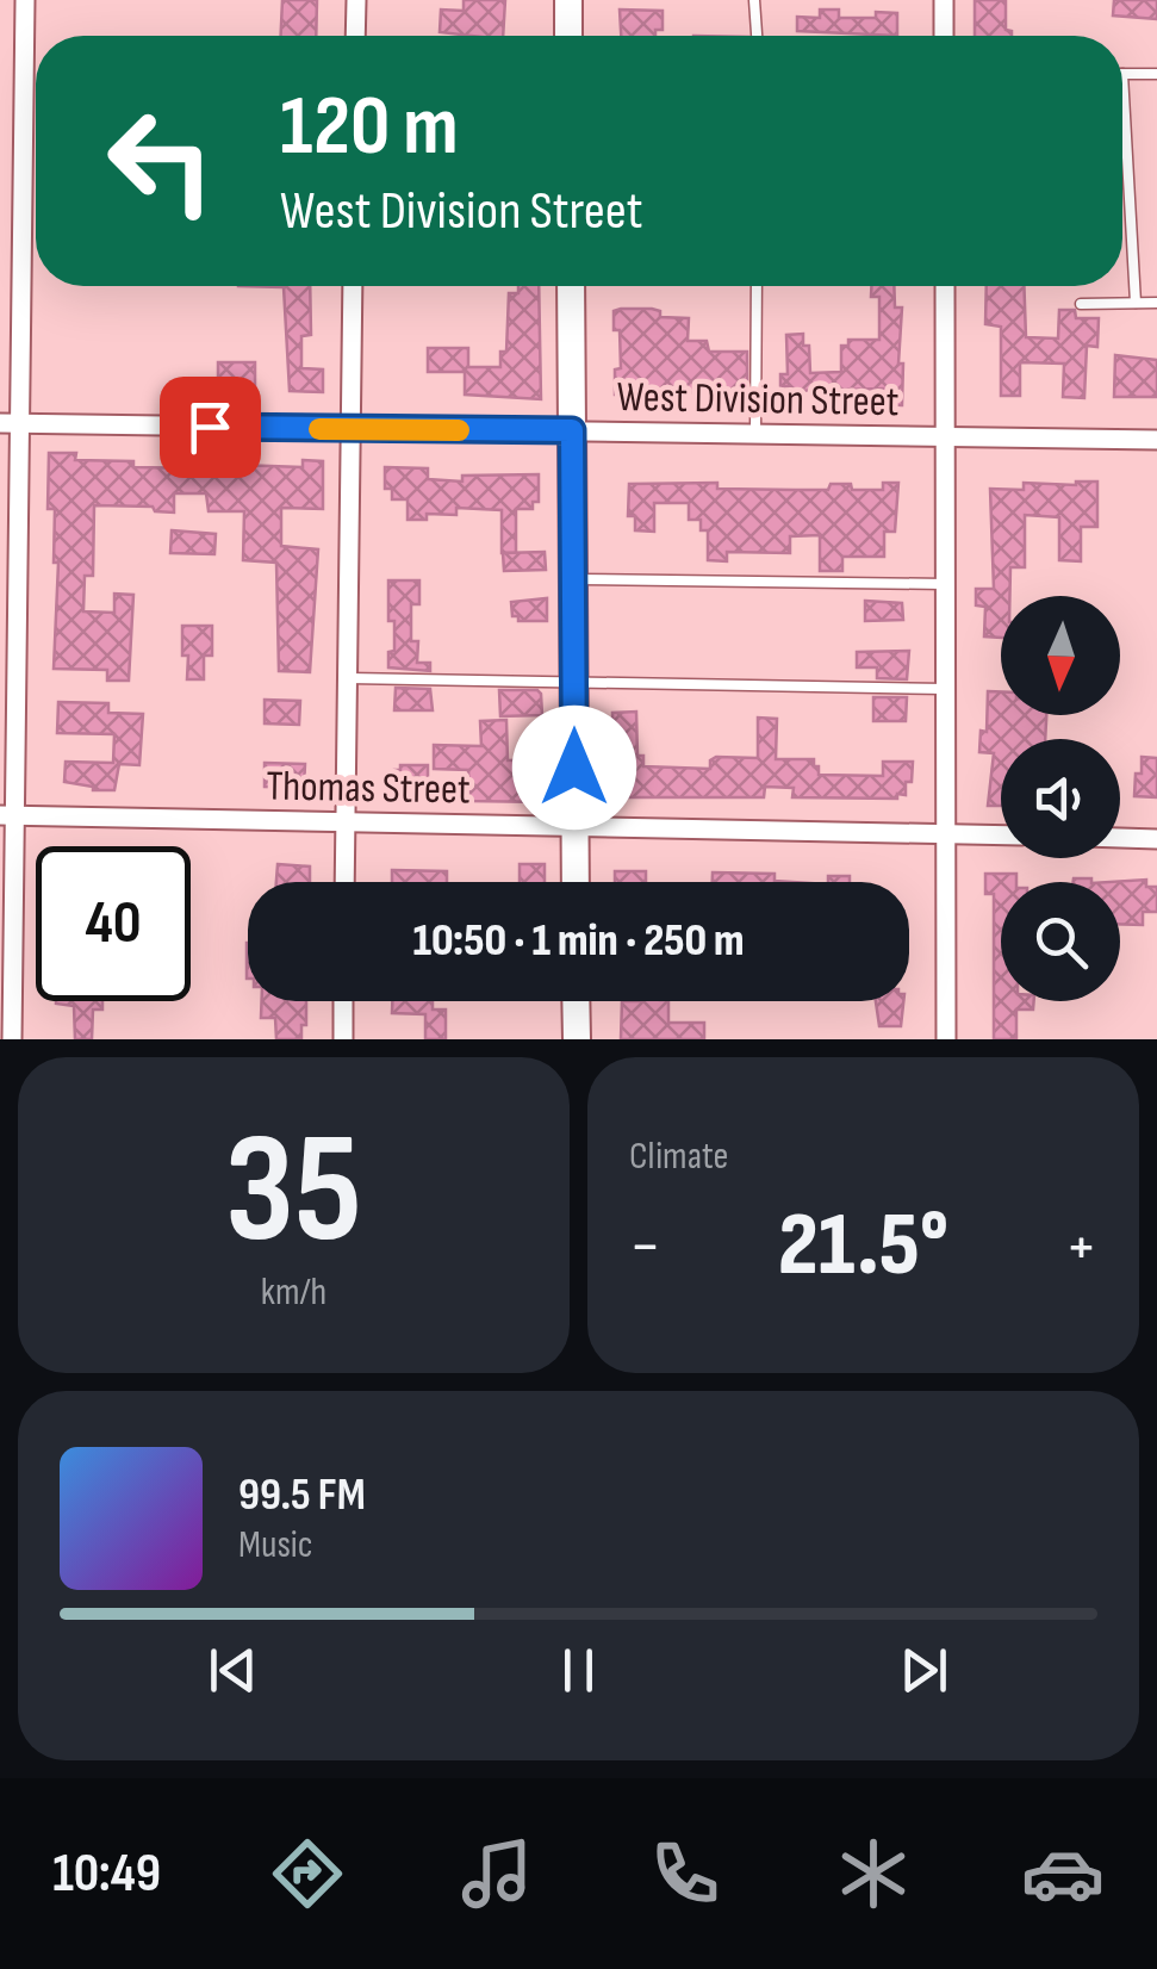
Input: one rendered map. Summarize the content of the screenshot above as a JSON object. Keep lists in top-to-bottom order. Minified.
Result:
{"streets":{"street":["West Division Street","Thomas Street"]},"north":"bottom","page":{"turn":["120 m","West Division Street"],"limit":"40","trip":"10:50 · 1 min · 250 m","tile":[["35","km/h"],"Climate"],"heat":["−","21.5°","+"],"song":["99.5 FM","Music"],"tabs":"10:49"}}
